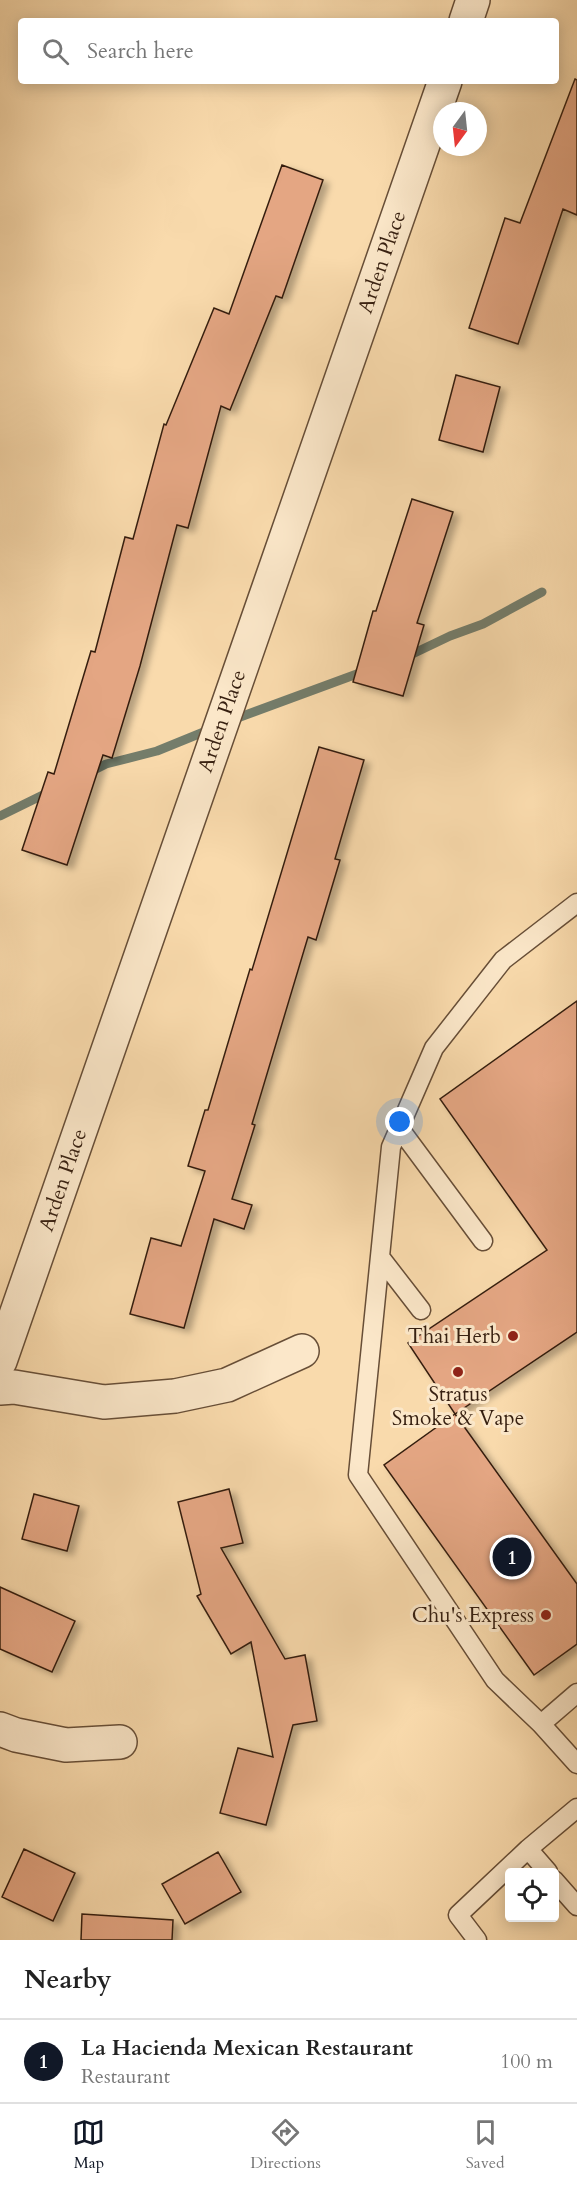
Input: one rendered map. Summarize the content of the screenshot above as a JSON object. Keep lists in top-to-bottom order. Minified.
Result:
{"streets":{"street":["Arden Place"]},"places":["Thai Herb","Stratus Smoke & Vape","Chu's Express"],"north":"bottom","page":{"search":"Search here","pins":"1","heading":"Nearby","list":[{"mark":"1","name":"La Hacienda Mexican Restaurant","note":"Restaurant","value":"100 m"}],"nav":["Map","Directions","Saved"]}}
